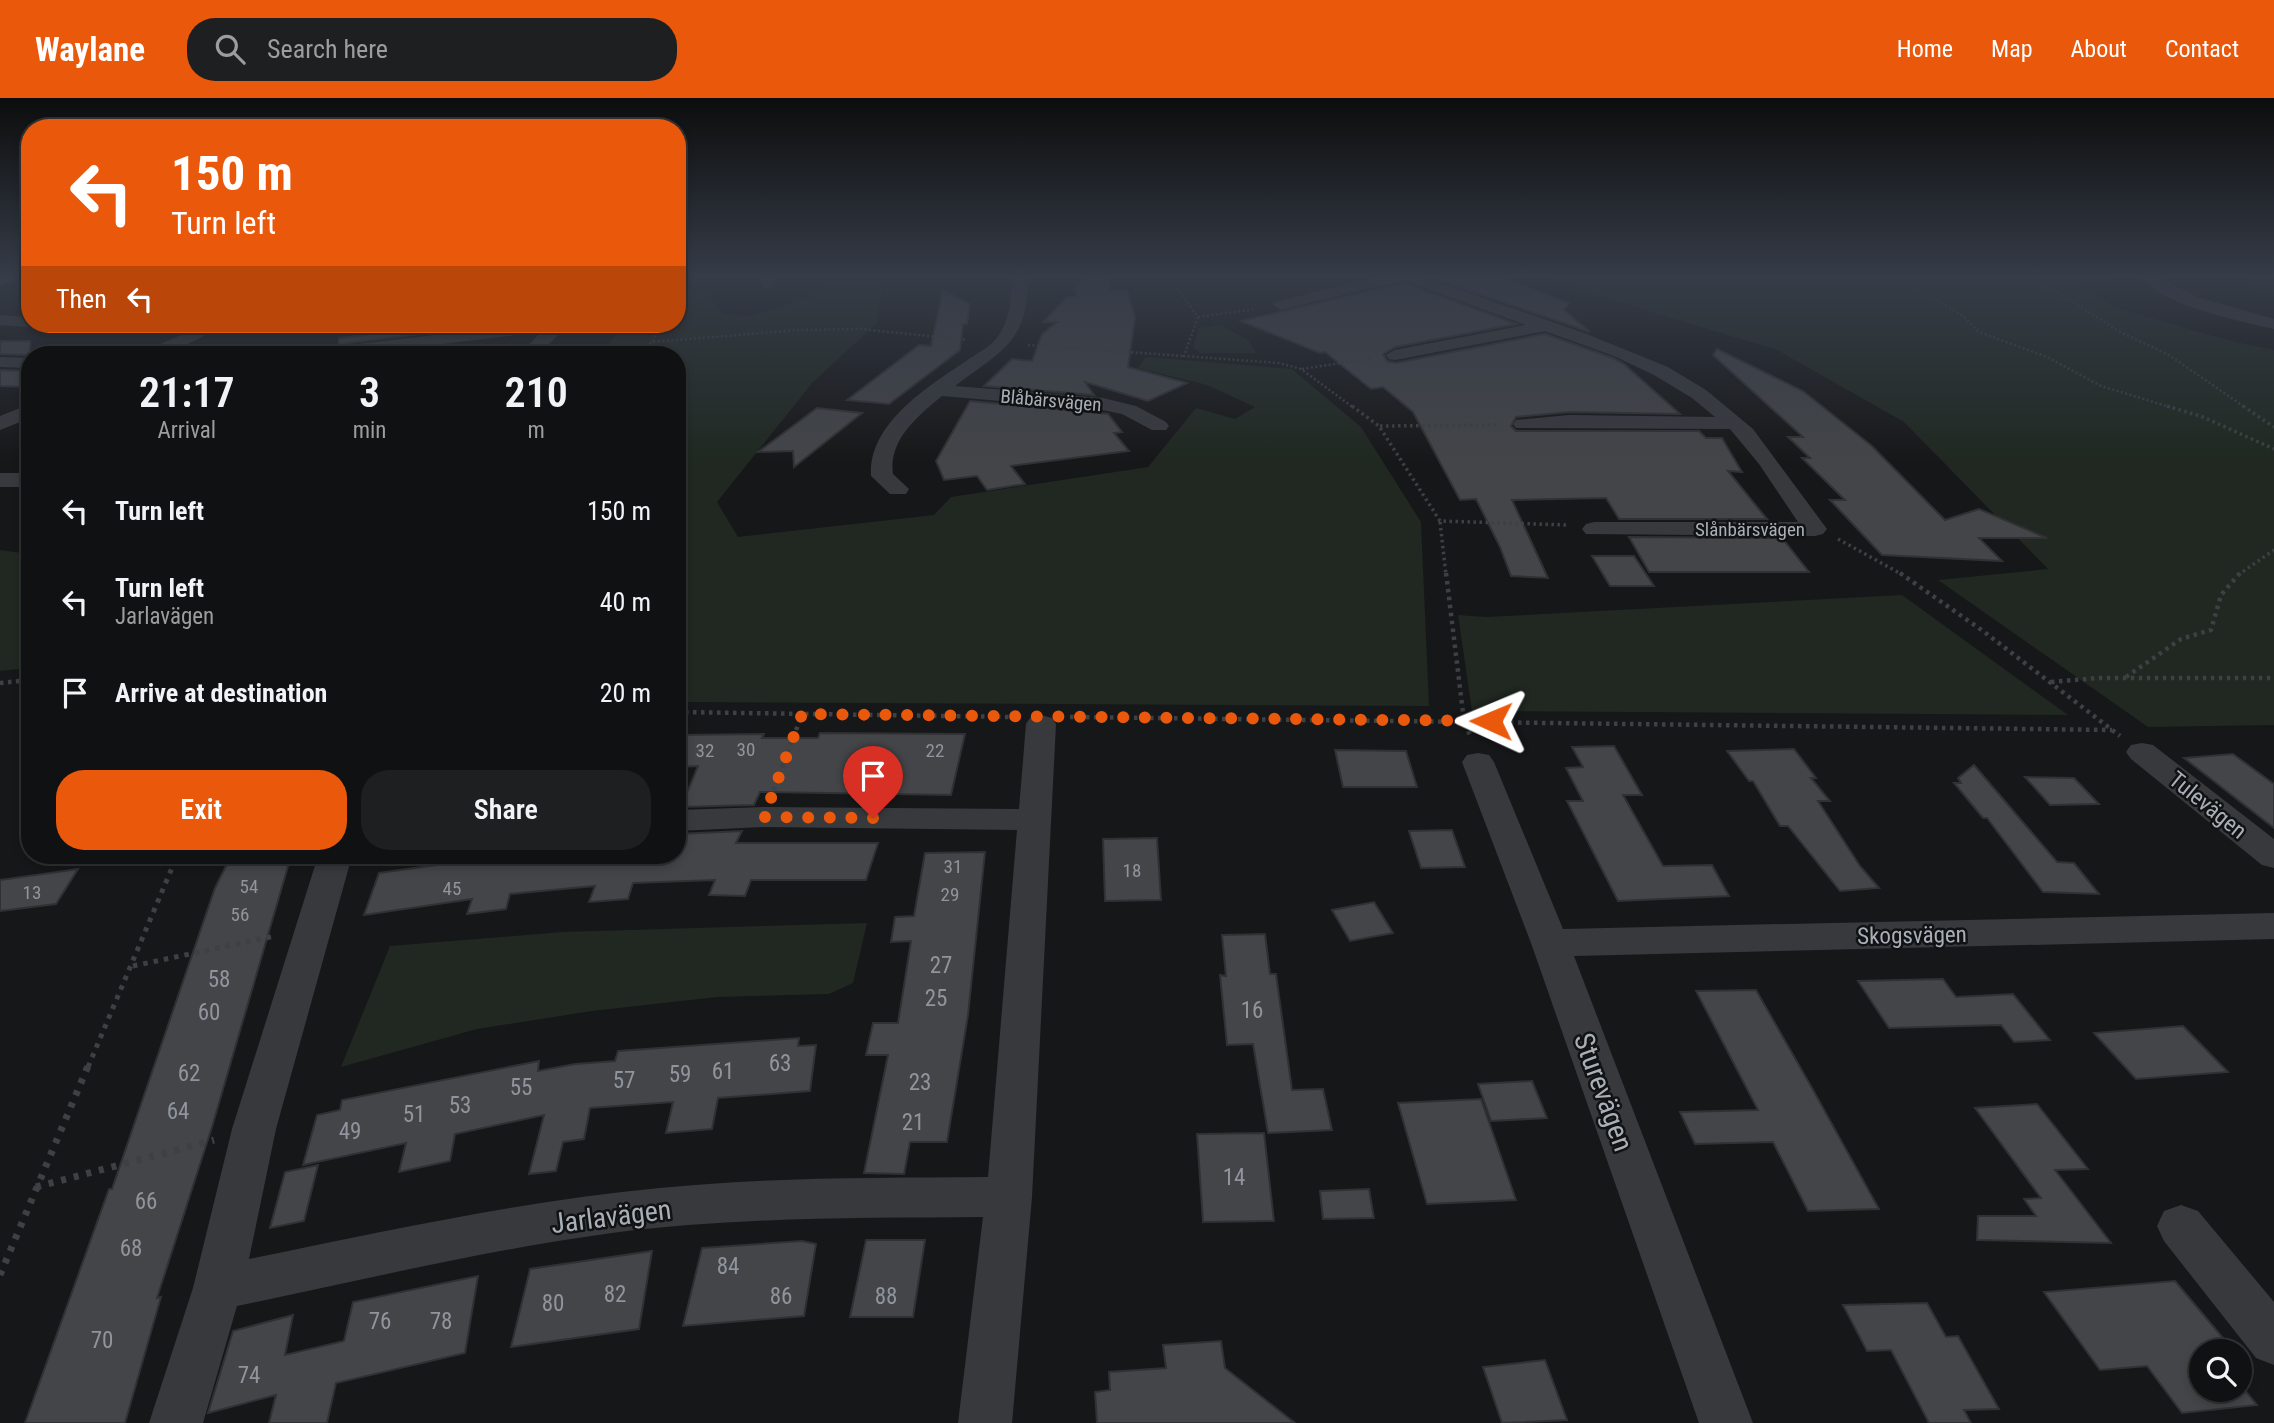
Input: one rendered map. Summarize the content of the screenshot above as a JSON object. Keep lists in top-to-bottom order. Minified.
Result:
{"streets":{"street":["Blåbärsvägen","Slånbärsvägen","Tulevägen","Skogsvägen","Sturevägen","Jarlavägen"]},"crossings":[["Skogsvägen","Sturevägen"]],"house_numbers":["30","32","22","31","18","54","45","13","29","56","27","58","25","16","60","63","61","62","59","57","23","55","53","64","51","21","49","14","66","68","84","82","86","88","80","76","78","70","74"],"page":{"header":"Waylane","search":"Search here","nav":["Home","Map","About","Contact"],"turn":["150 m","Turn left"],"then":"Then","eta":["21:17","Arrival","3","min","210","m"],"list":[{"name":"Turn left","value":"150 m"},{"name":"Turn left","note":"Jarlavägen","value":"40 m"},{"name":"Arrive at destination","value":"20 m"}],"buttons":["Exit","Share"]}}
